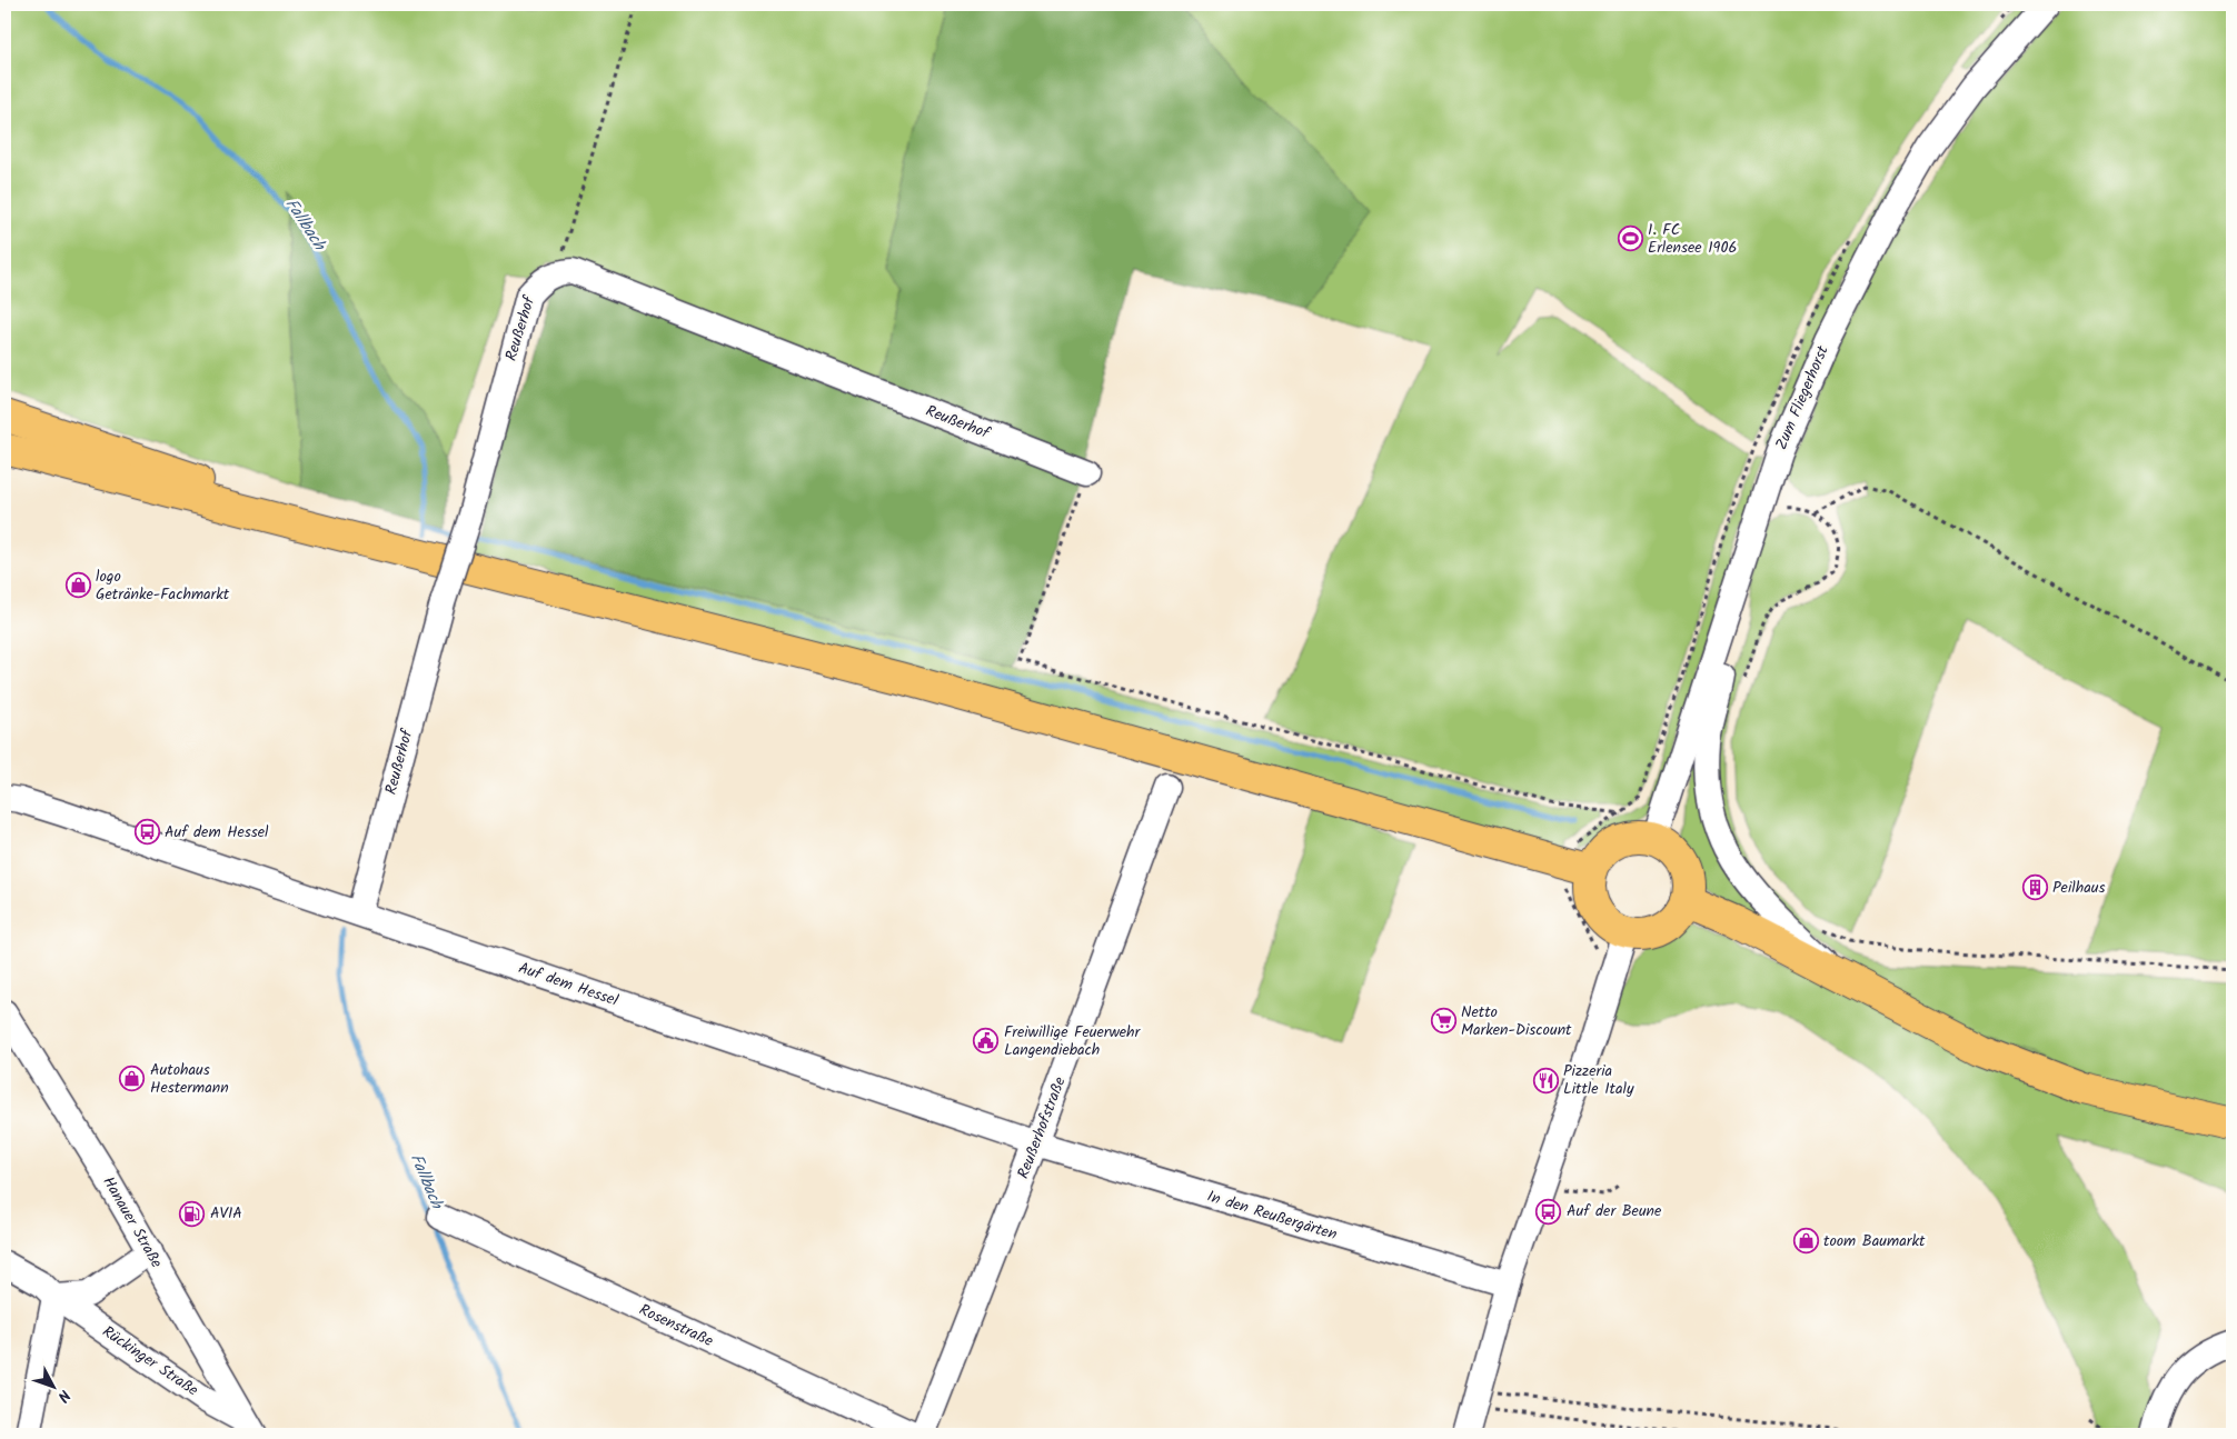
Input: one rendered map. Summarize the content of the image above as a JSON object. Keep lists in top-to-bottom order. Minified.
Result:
{"streets":{"street":["Reußerhof","Zum Fliegerhorst","Auf dem Hessel","Reußerhofstraße","In den Reußergärten","Hanauer Straße","Rosenstraße","Rückinger Straße"]},"crossings":[["Reußerhof","Auf dem Hessel"],["Auf dem Hessel","Reußerhofstraße"],["Auf dem Hessel","In den Reußergärten"],["Reußerhofstraße","In den Reußergärten"],["Hanauer Straße","Rückinger Straße"]],"water":["Fallbach"],"places":{"sports":["1. FC Erlensee 1906"],"shop":["logo Getränke-Fachmarkt","Autohaus Hestermann","toom Baumarkt"],"bus stop":["Auf dem Hessel","Auf der Beune"],"building":["Peilhaus"],"supermarket":["Netto Marken-Discount"],"public building":["Freiwillige Feuerwehr Langendiebach"],"restaurant":["Pizzeria Little Italy"],"fuel station":["AVIA"]},"north":"bottom right"}
